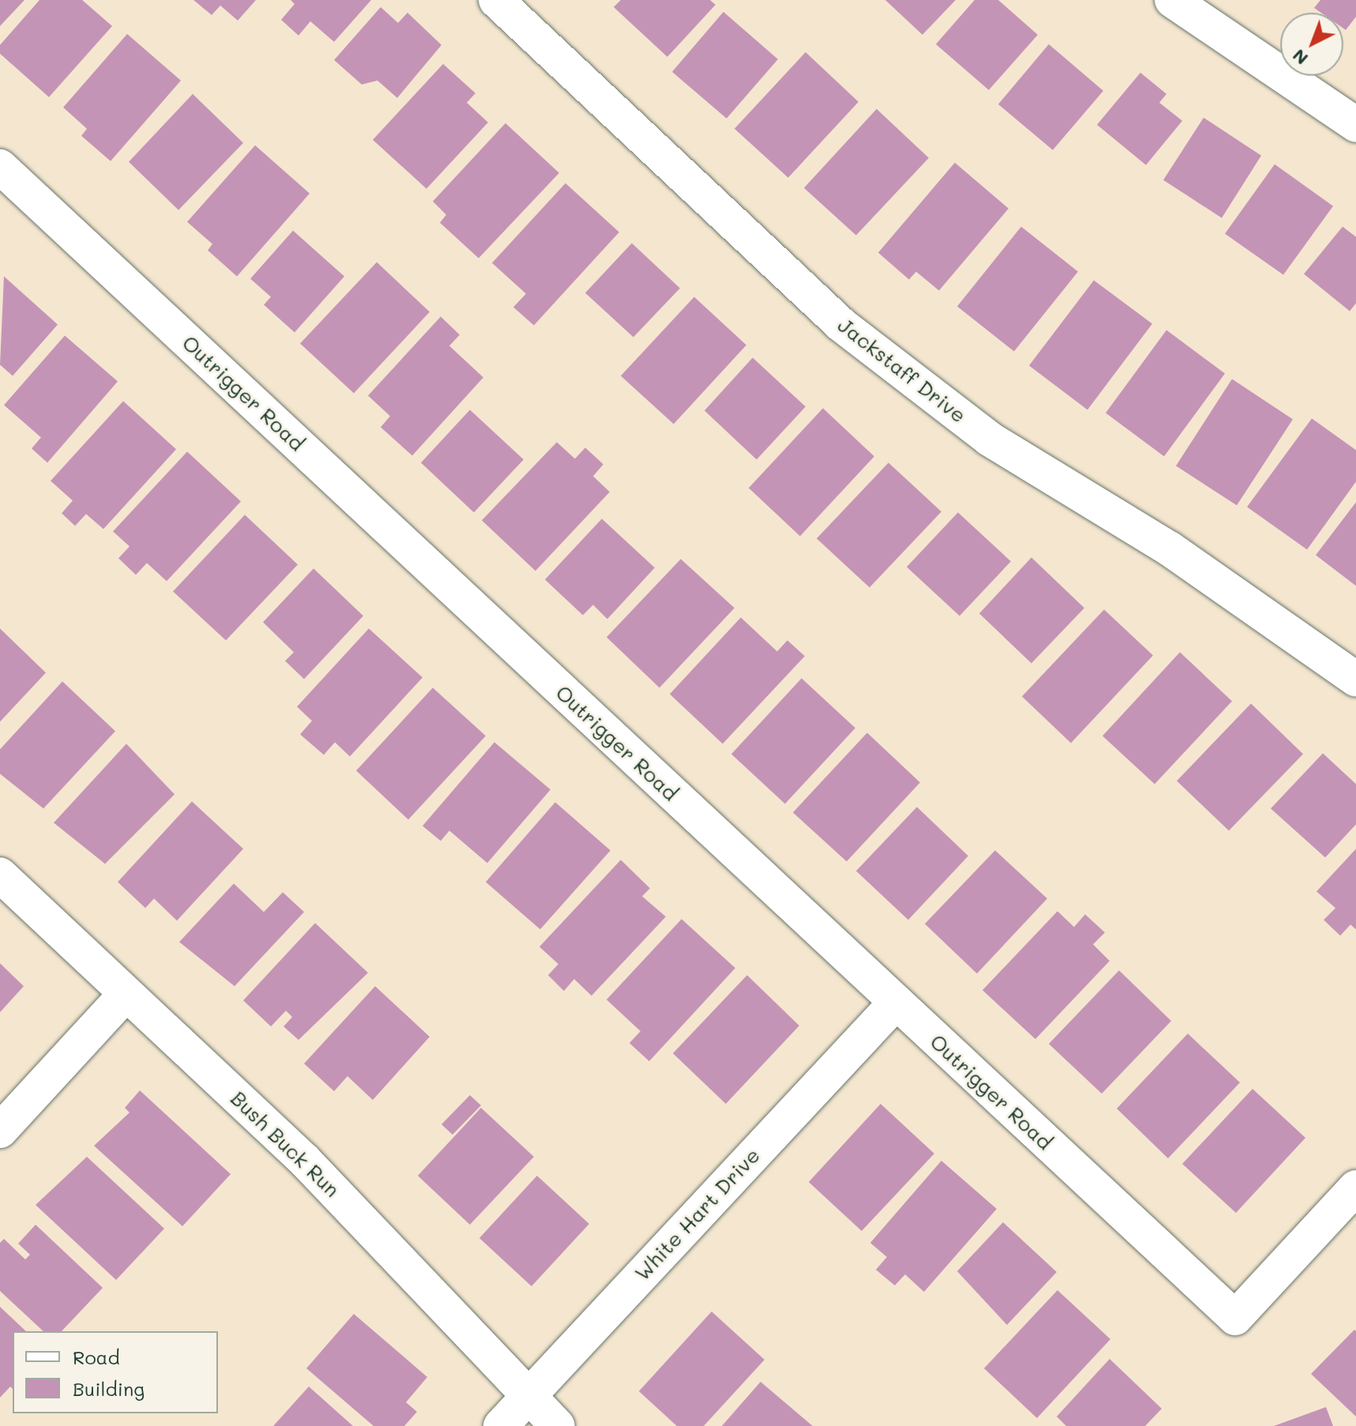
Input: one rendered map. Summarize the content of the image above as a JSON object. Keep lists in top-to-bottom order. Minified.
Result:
{"streets":{"street":["Jackstaff Drive","Outrigger Road","Bush Buck Run","White Hart Drive"]},"crossings":[["Outrigger Road","White Hart Drive"],["Bush Buck Run","White Hart Drive"]],"legend":["Road","Building"],"north":"bottom left"}
